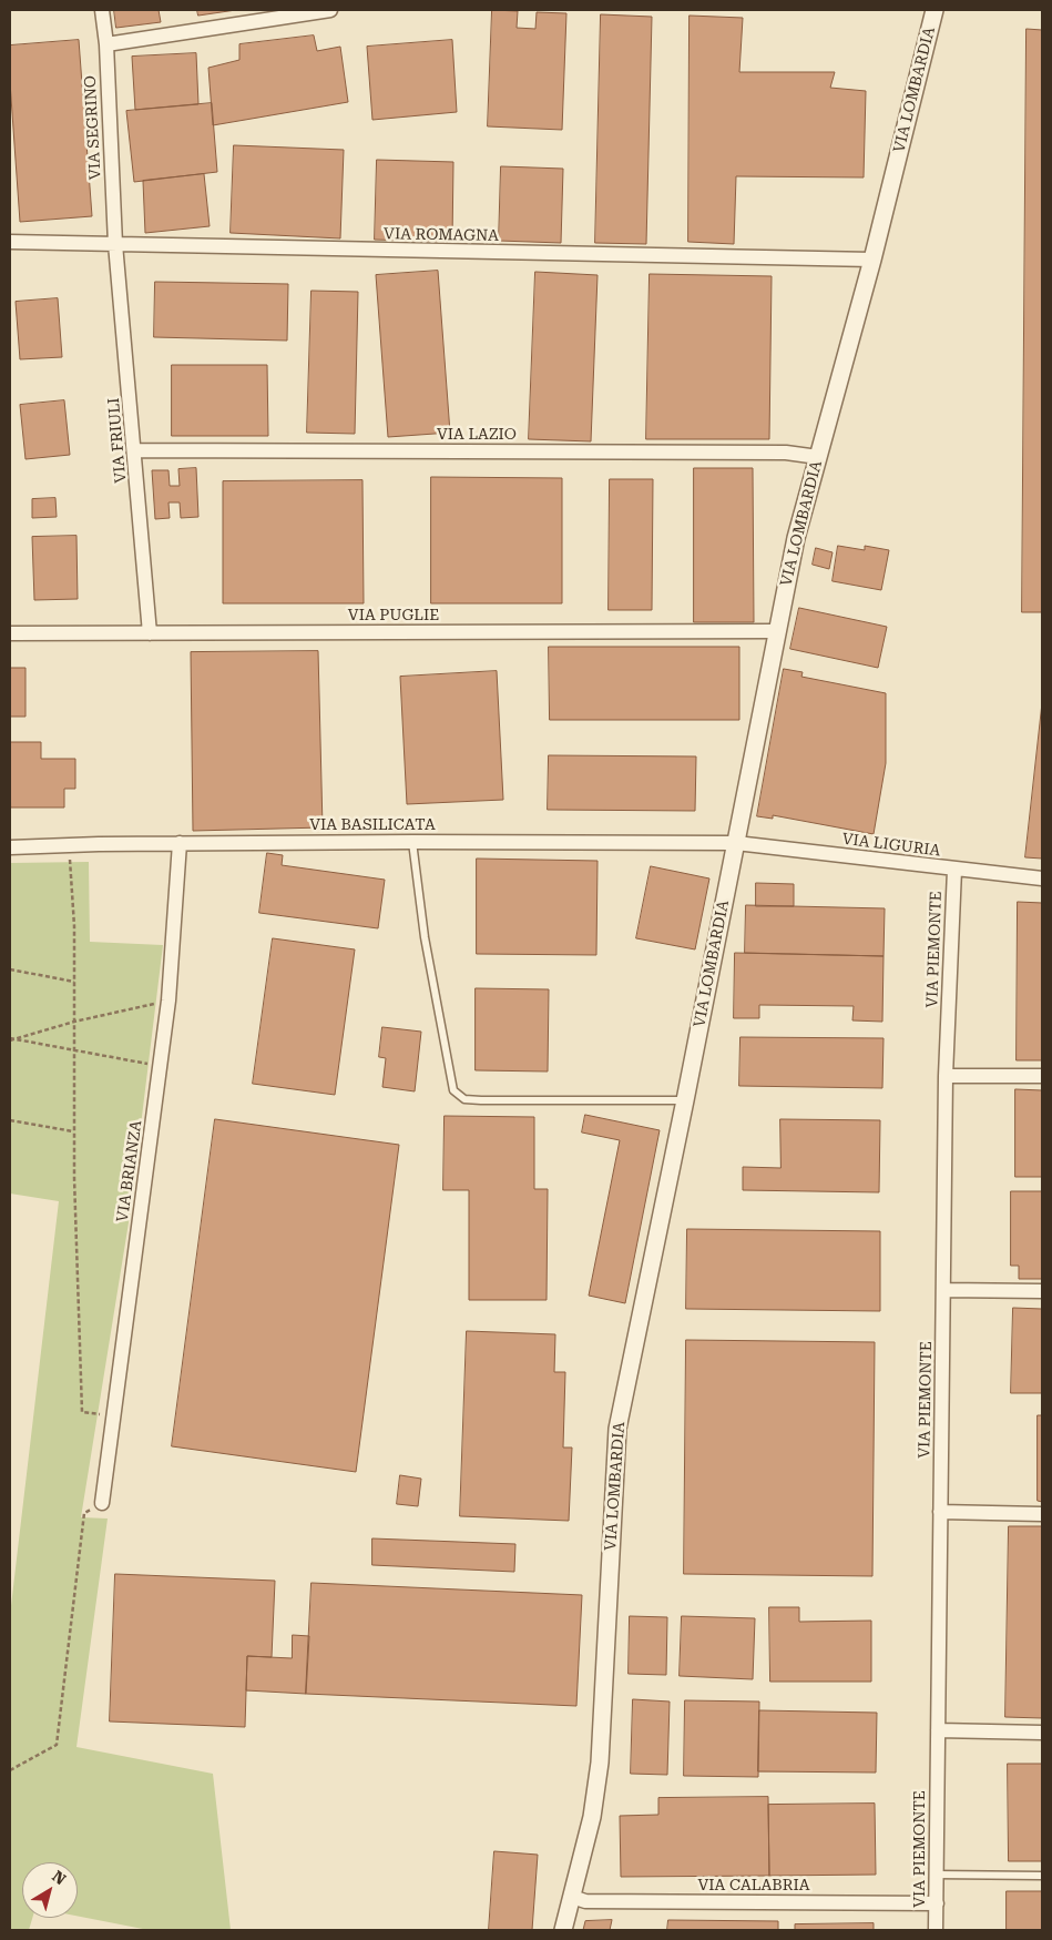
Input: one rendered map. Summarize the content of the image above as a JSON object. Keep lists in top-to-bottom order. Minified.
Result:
{"streets":{"street":["VIA LOMBARDIA","VIA SEGRINO","VIA ROMAGNA","VIA LAZIO","VIA FRIULI","VIA PUGLIE","VIA BASILICATA","VIA LIGURIA","VIA PIEMONTE","VIA BRIANZA","VIA CALABRIA"]},"crossings":[["VIA LOMBARDIA","VIA ROMAGNA"],["VIA LOMBARDIA","VIA LAZIO"],["VIA LOMBARDIA","VIA PUGLIE"],["VIA LOMBARDIA","VIA BASILICATA"],["VIA LOMBARDIA","VIA LIGURIA"],["VIA LOMBARDIA","VIA CALABRIA"],["VIA SEGRINO","VIA ROMAGNA"],["VIA SEGRINO","VIA FRIULI"],["VIA ROMAGNA","VIA FRIULI"],["VIA LAZIO","VIA FRIULI"],["VIA FRIULI","VIA PUGLIE"],["VIA BASILICATA","VIA LIGURIA"],["VIA BASILICATA","VIA BRIANZA"],["VIA LIGURIA","VIA PIEMONTE"],["VIA PIEMONTE","VIA CALABRIA"]],"north":"top right"}
